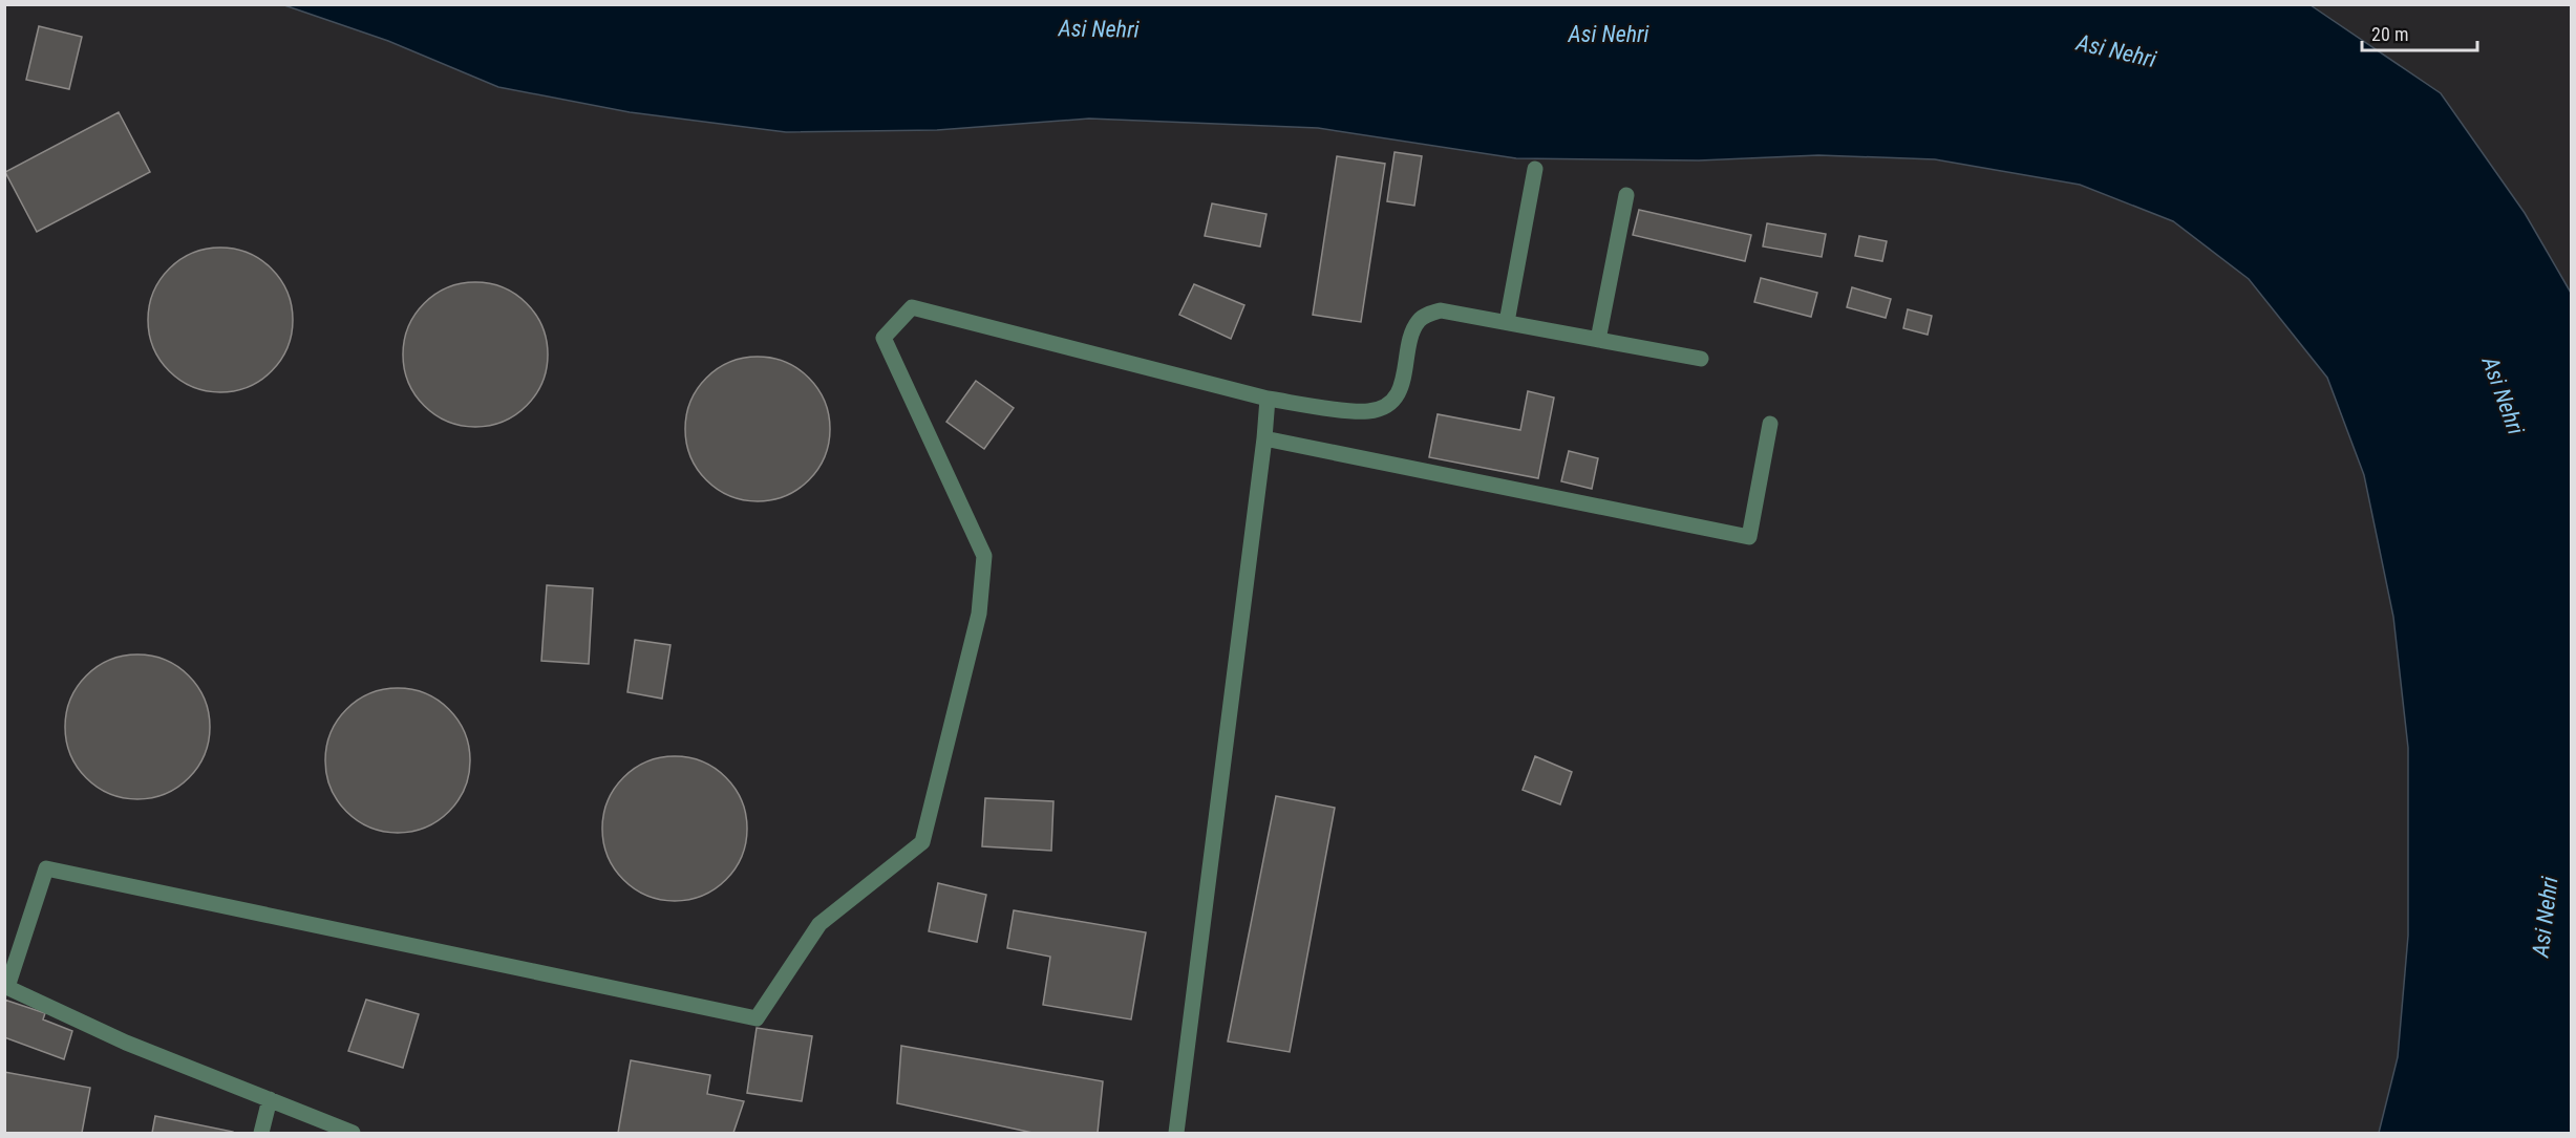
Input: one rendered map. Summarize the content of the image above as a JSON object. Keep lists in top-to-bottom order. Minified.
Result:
{"water":["Asi Nehri"],"scale_bar":"20 m"}
